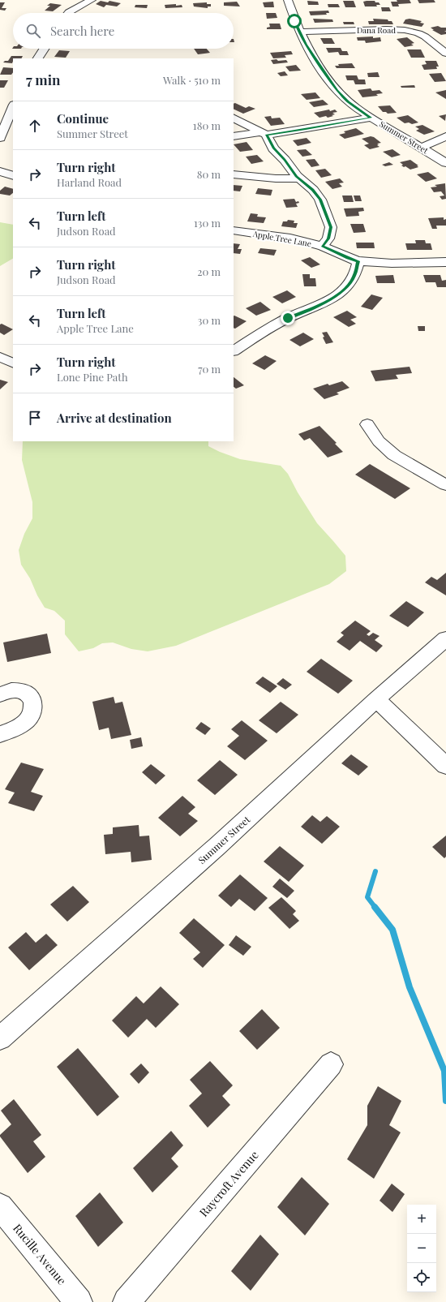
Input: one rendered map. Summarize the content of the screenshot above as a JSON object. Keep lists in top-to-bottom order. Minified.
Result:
{"streets":{"street":["Dana Road","Summer Street","Apple Tree Lane","Raycroft Avenue","Rucille Avenue"]},"crossings":[["Dana Road","Summer Street"]],"page":{"search":"Search here","heading":["7 min","Walk · 510 m"],"list":[["Continue","Summer Street","180 m"],["Turn right","Harland Road","80 m"],["Turn left","Judson Road","130 m"],["Turn right","Judson Road","20 m"],["Turn left","Apple Tree Lane","30 m"],["Turn right","Lone Pine Path","70 m"],"Arrive at destination"],"map_buttons":["+","−"]}}
